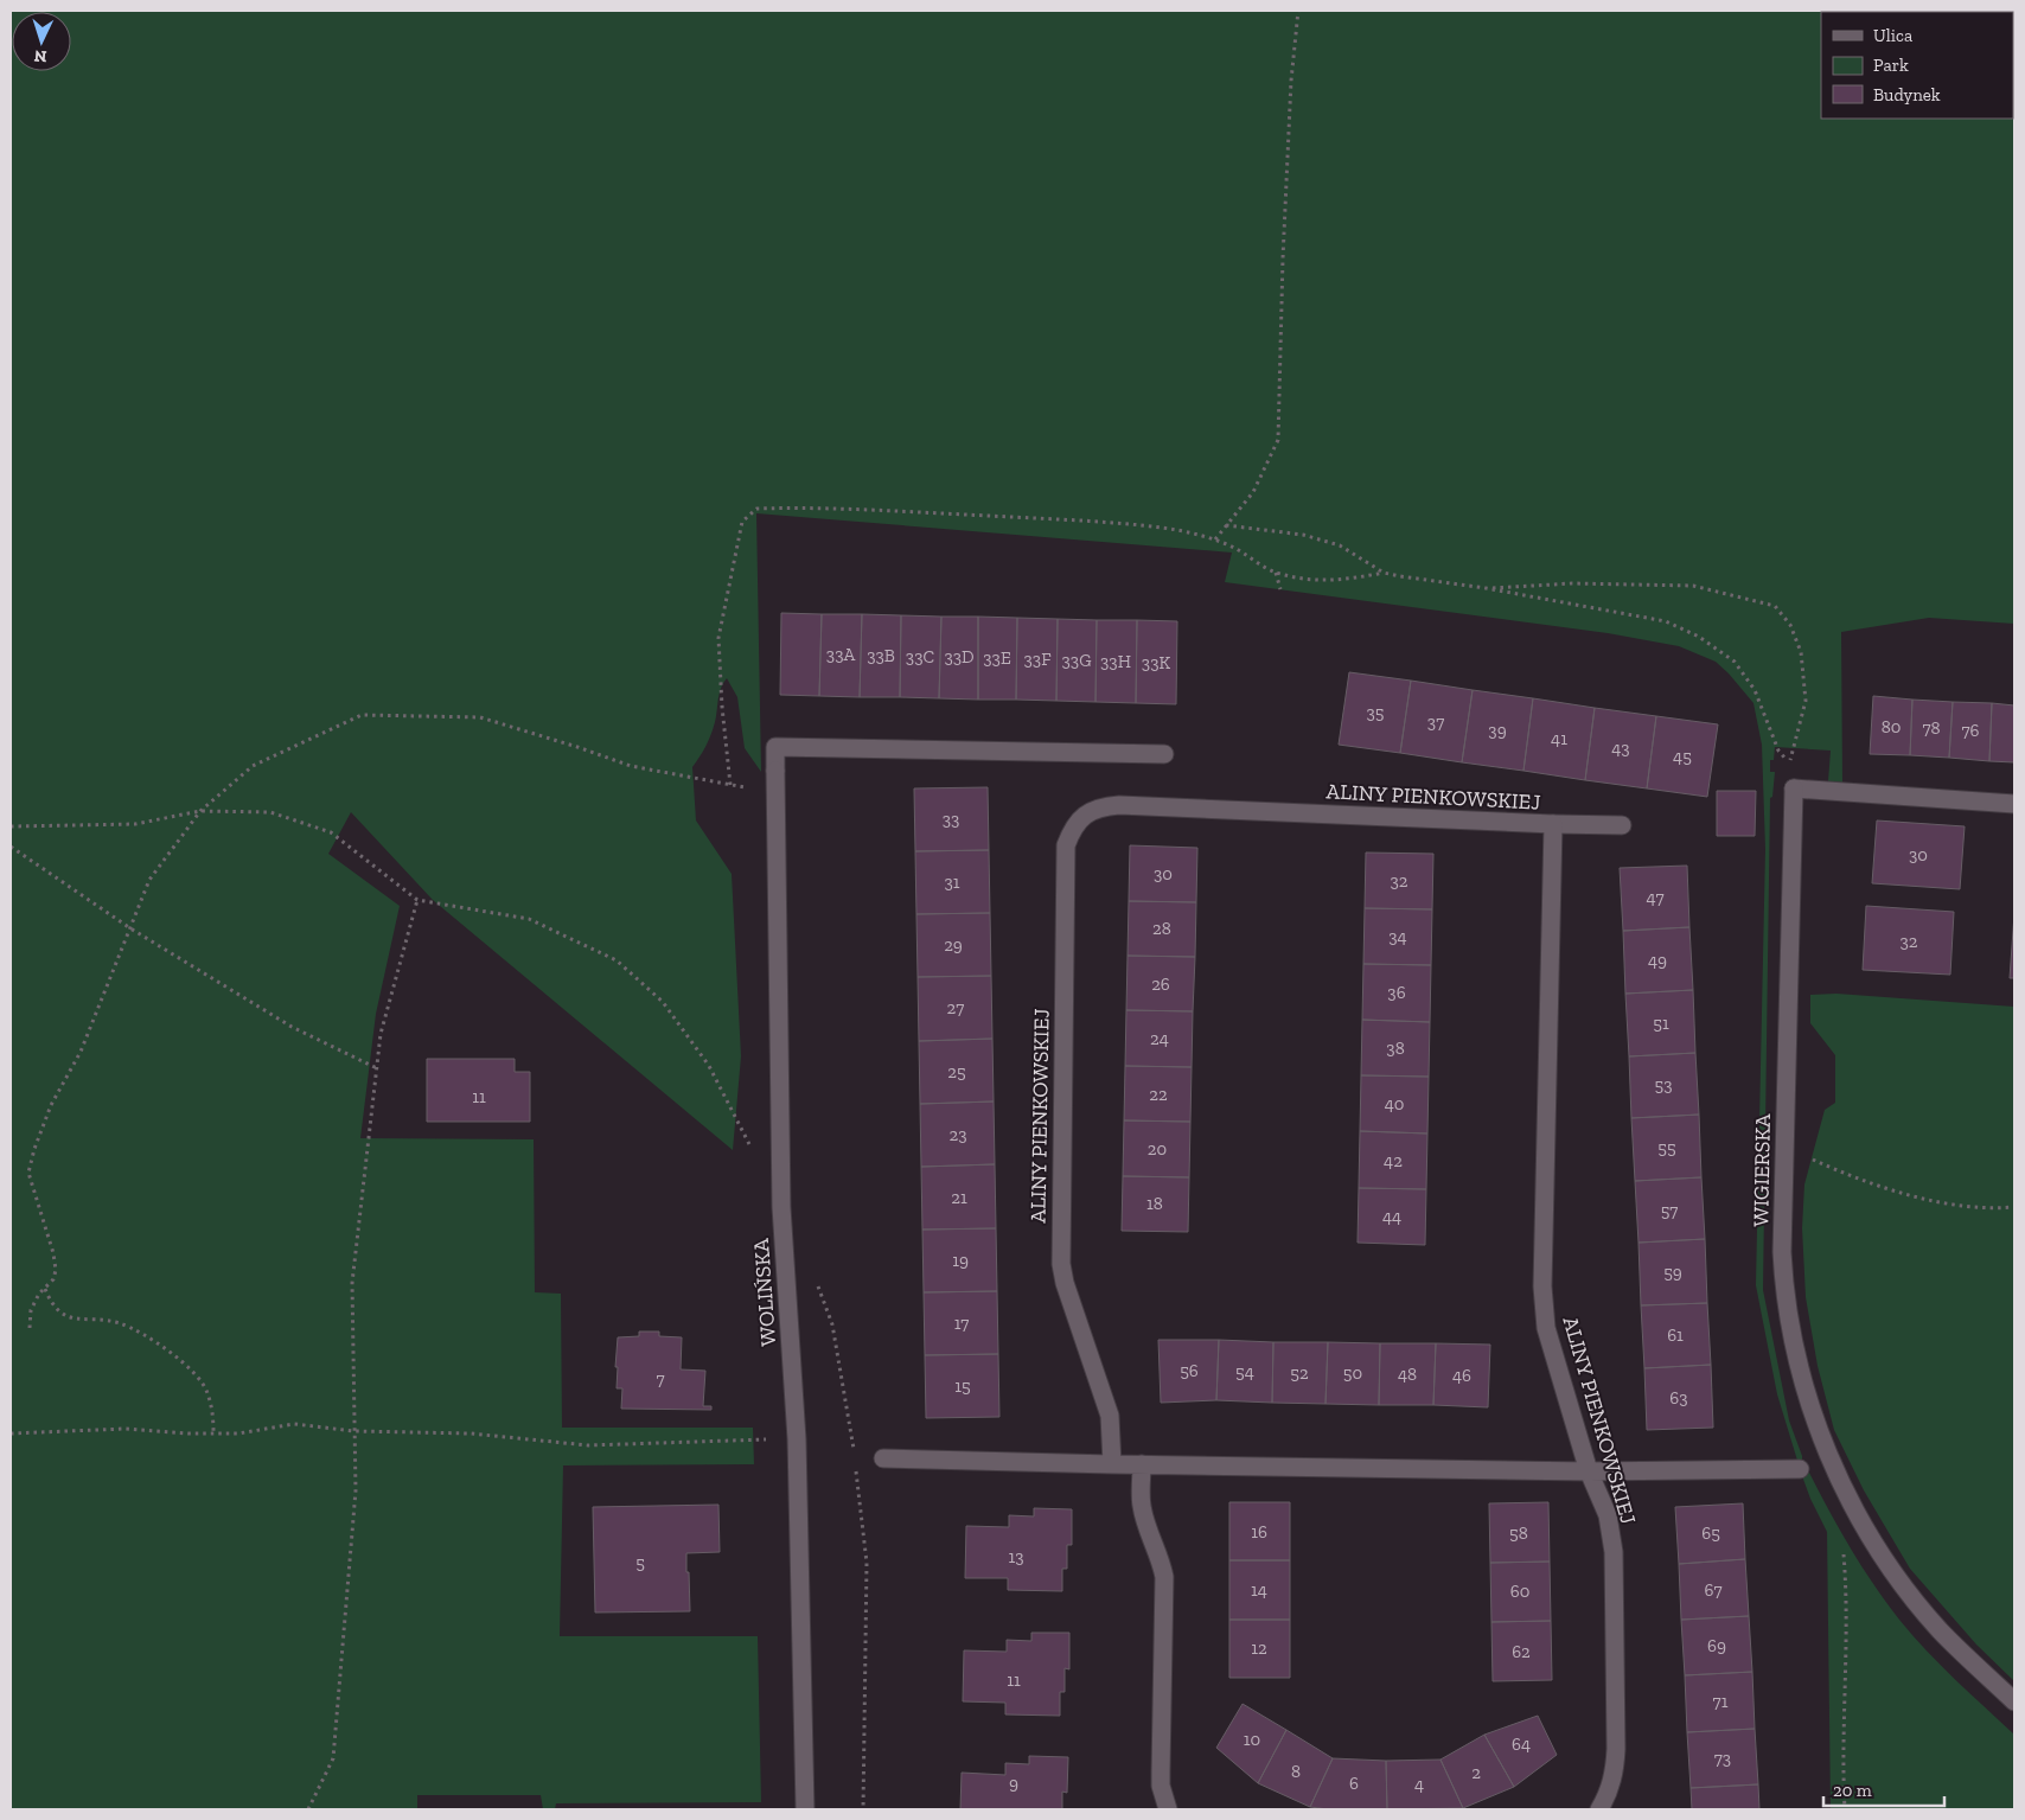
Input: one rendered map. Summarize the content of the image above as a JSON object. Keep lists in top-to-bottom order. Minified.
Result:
{"streets":{"street":["ALINY PIENKOWSKIEJ","WIGIERSKA","WOLIŃSKA"]},"house_numbers":["33A","33B","33C","33D","33E","33F","33G","33H","33K","35","37","80","78","39","76","41","43","45","33","30","30","32","31","47","28","34","32","29","49","26","36","27","51","24","38","25","53","22","11","40","23","55","20","42","21","18","57","44","19","59","17","61","56","54","52","50","48","46","7","15","63","16","58","65","13","5","14","67","60","69","12","62","11","71","10","64","73","8","2","9","6","4"],"legend":["Ulica","Park","Budynek"],"scale_bar":"20 m","north":"bottom"}
